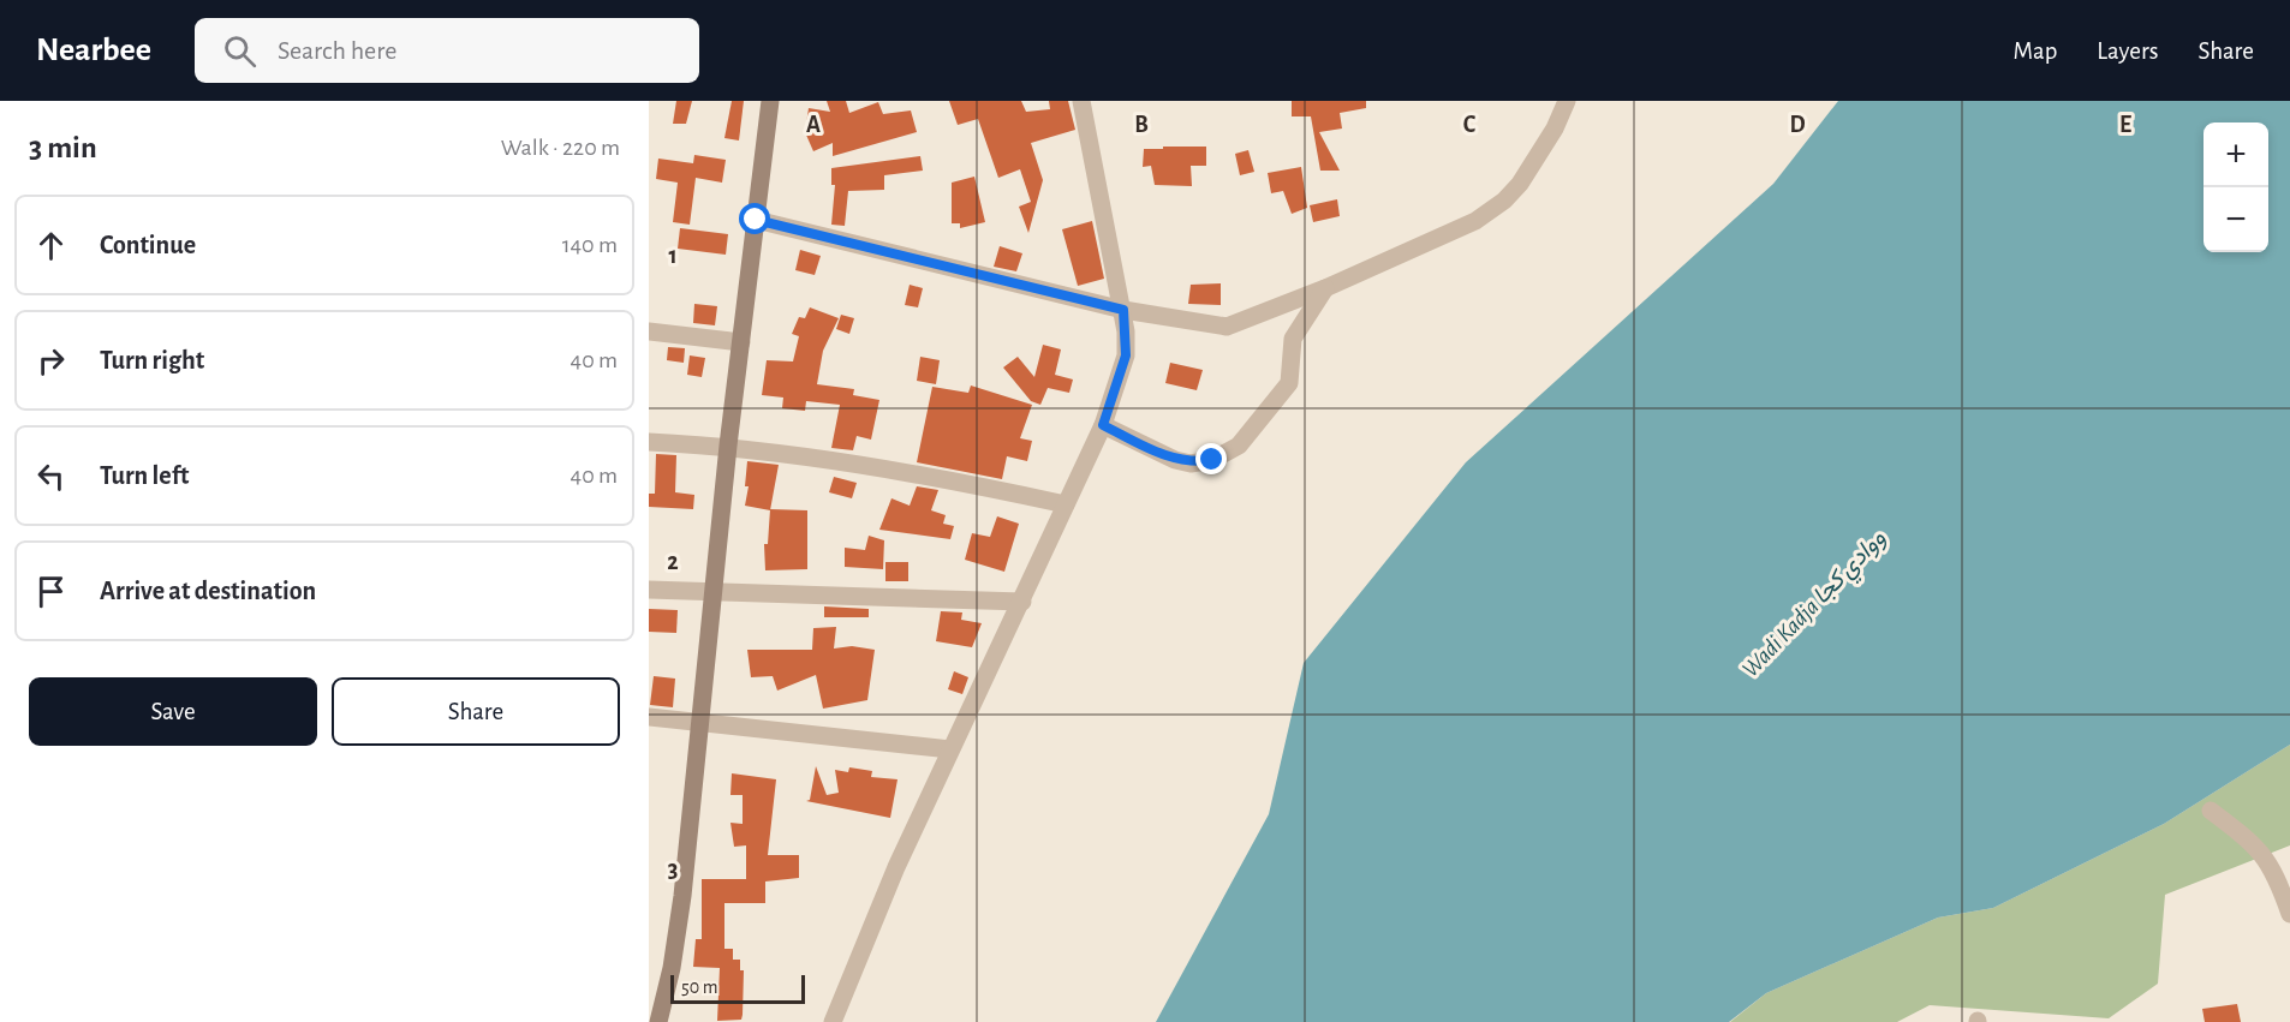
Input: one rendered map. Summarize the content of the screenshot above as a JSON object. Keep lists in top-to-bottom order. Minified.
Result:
{"water":["Wadi Kadja ووادي كجا"],"scale_bar":"50 m","page":{"header":"Nearbee","search":"Search here","nav":["Map","Layers","Share"],"heading":["3 min","Walk · 220 m"],"map_buttons":["+","−"],"list":[["Continue","140 m"],["Turn right","40 m"],["Turn left","40 m"],"Arrive at destination"],"buttons":["Save","Share"],"scale":"50 m"},"grid":{"columns":["A","B","C","D","E"],"rows":["1","2","3"]}}
